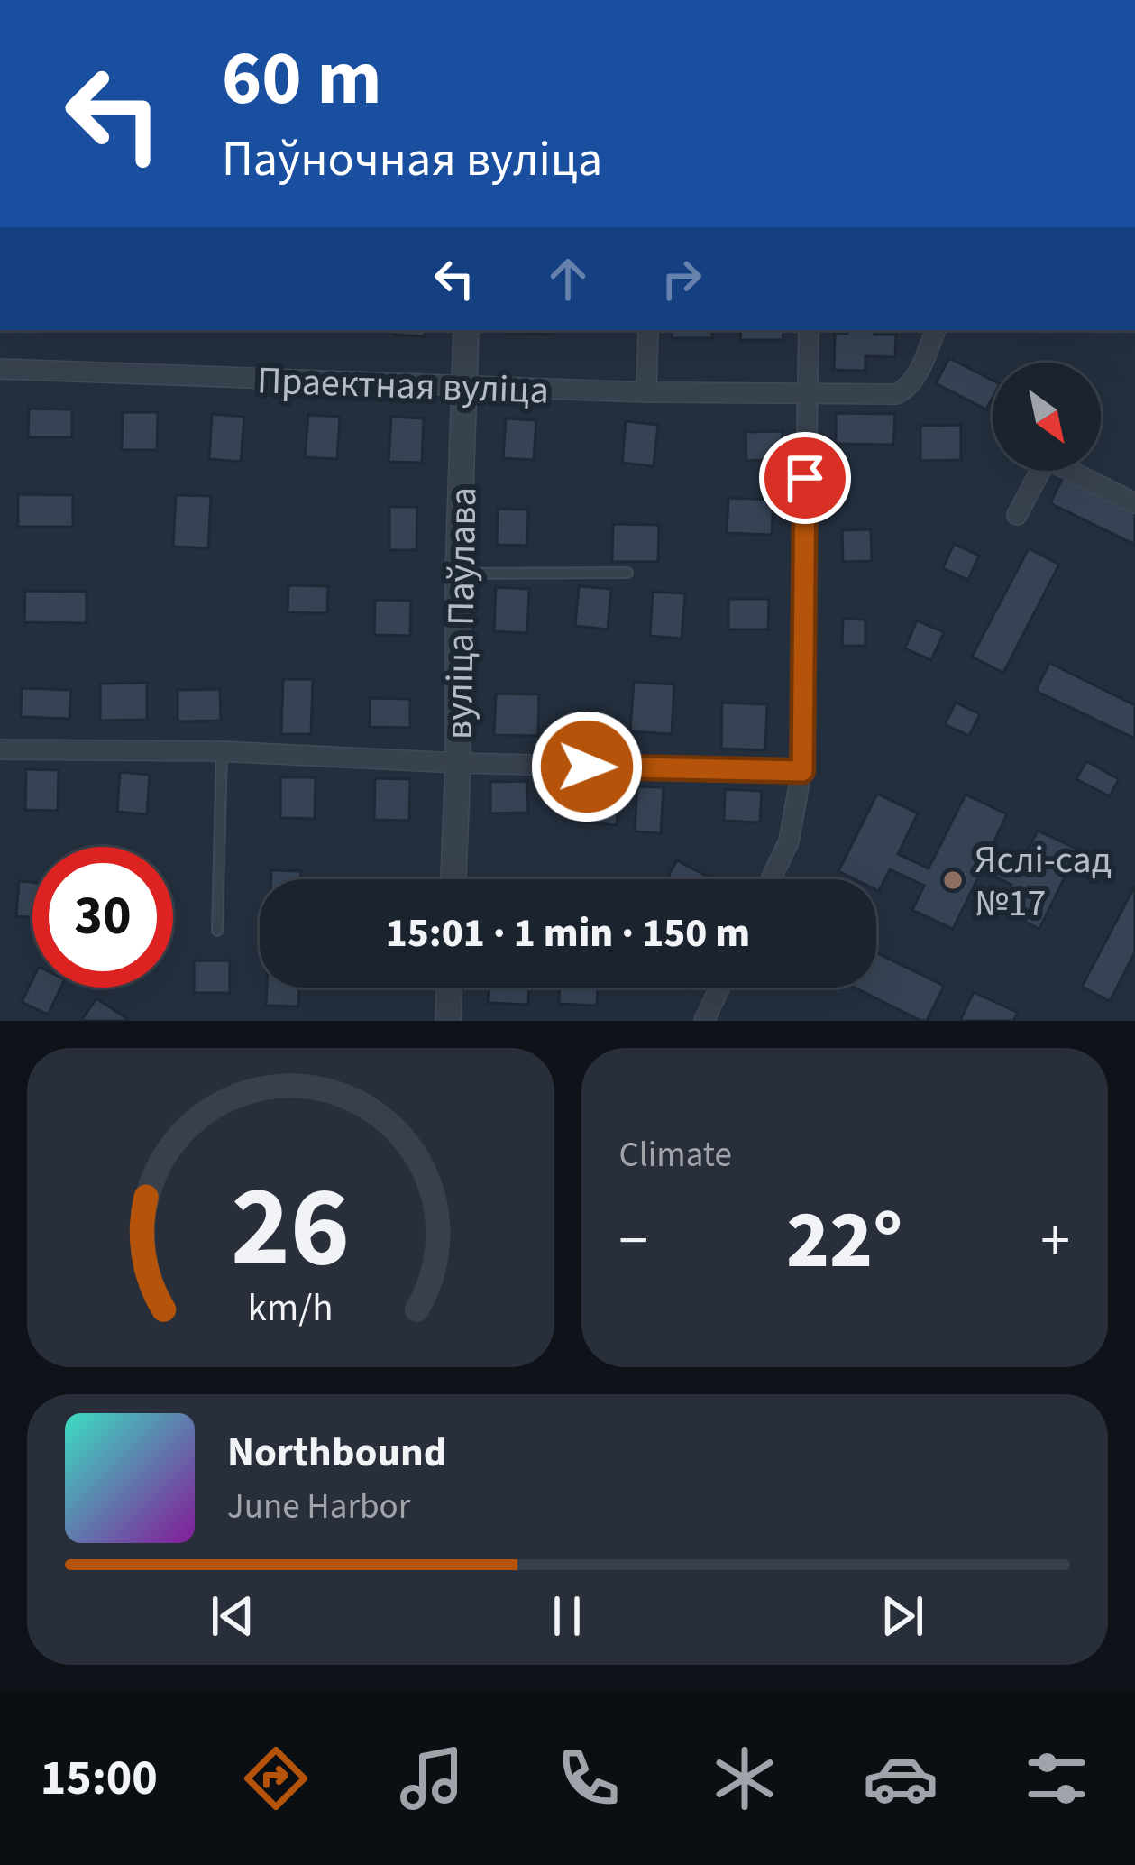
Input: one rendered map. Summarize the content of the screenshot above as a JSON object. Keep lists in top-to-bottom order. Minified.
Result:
{"streets":{"street":["Праектная вуліца","вуліца Паўлава"]},"crossings":[["Праектная вуліца","вуліца Паўлава"]],"places":["Яслі-сад №17"],"north":"bottom right","page":{"turn":["60 m","Паўночная вуліца"],"limit":"30","trip":"15:01 · 1 min · 150 m","tile":"Climate","heat":["−","22°","+"],"song":["Northbound","June Harbor"],"tabs":"15:00","gauge":["26","km/h"]}}
